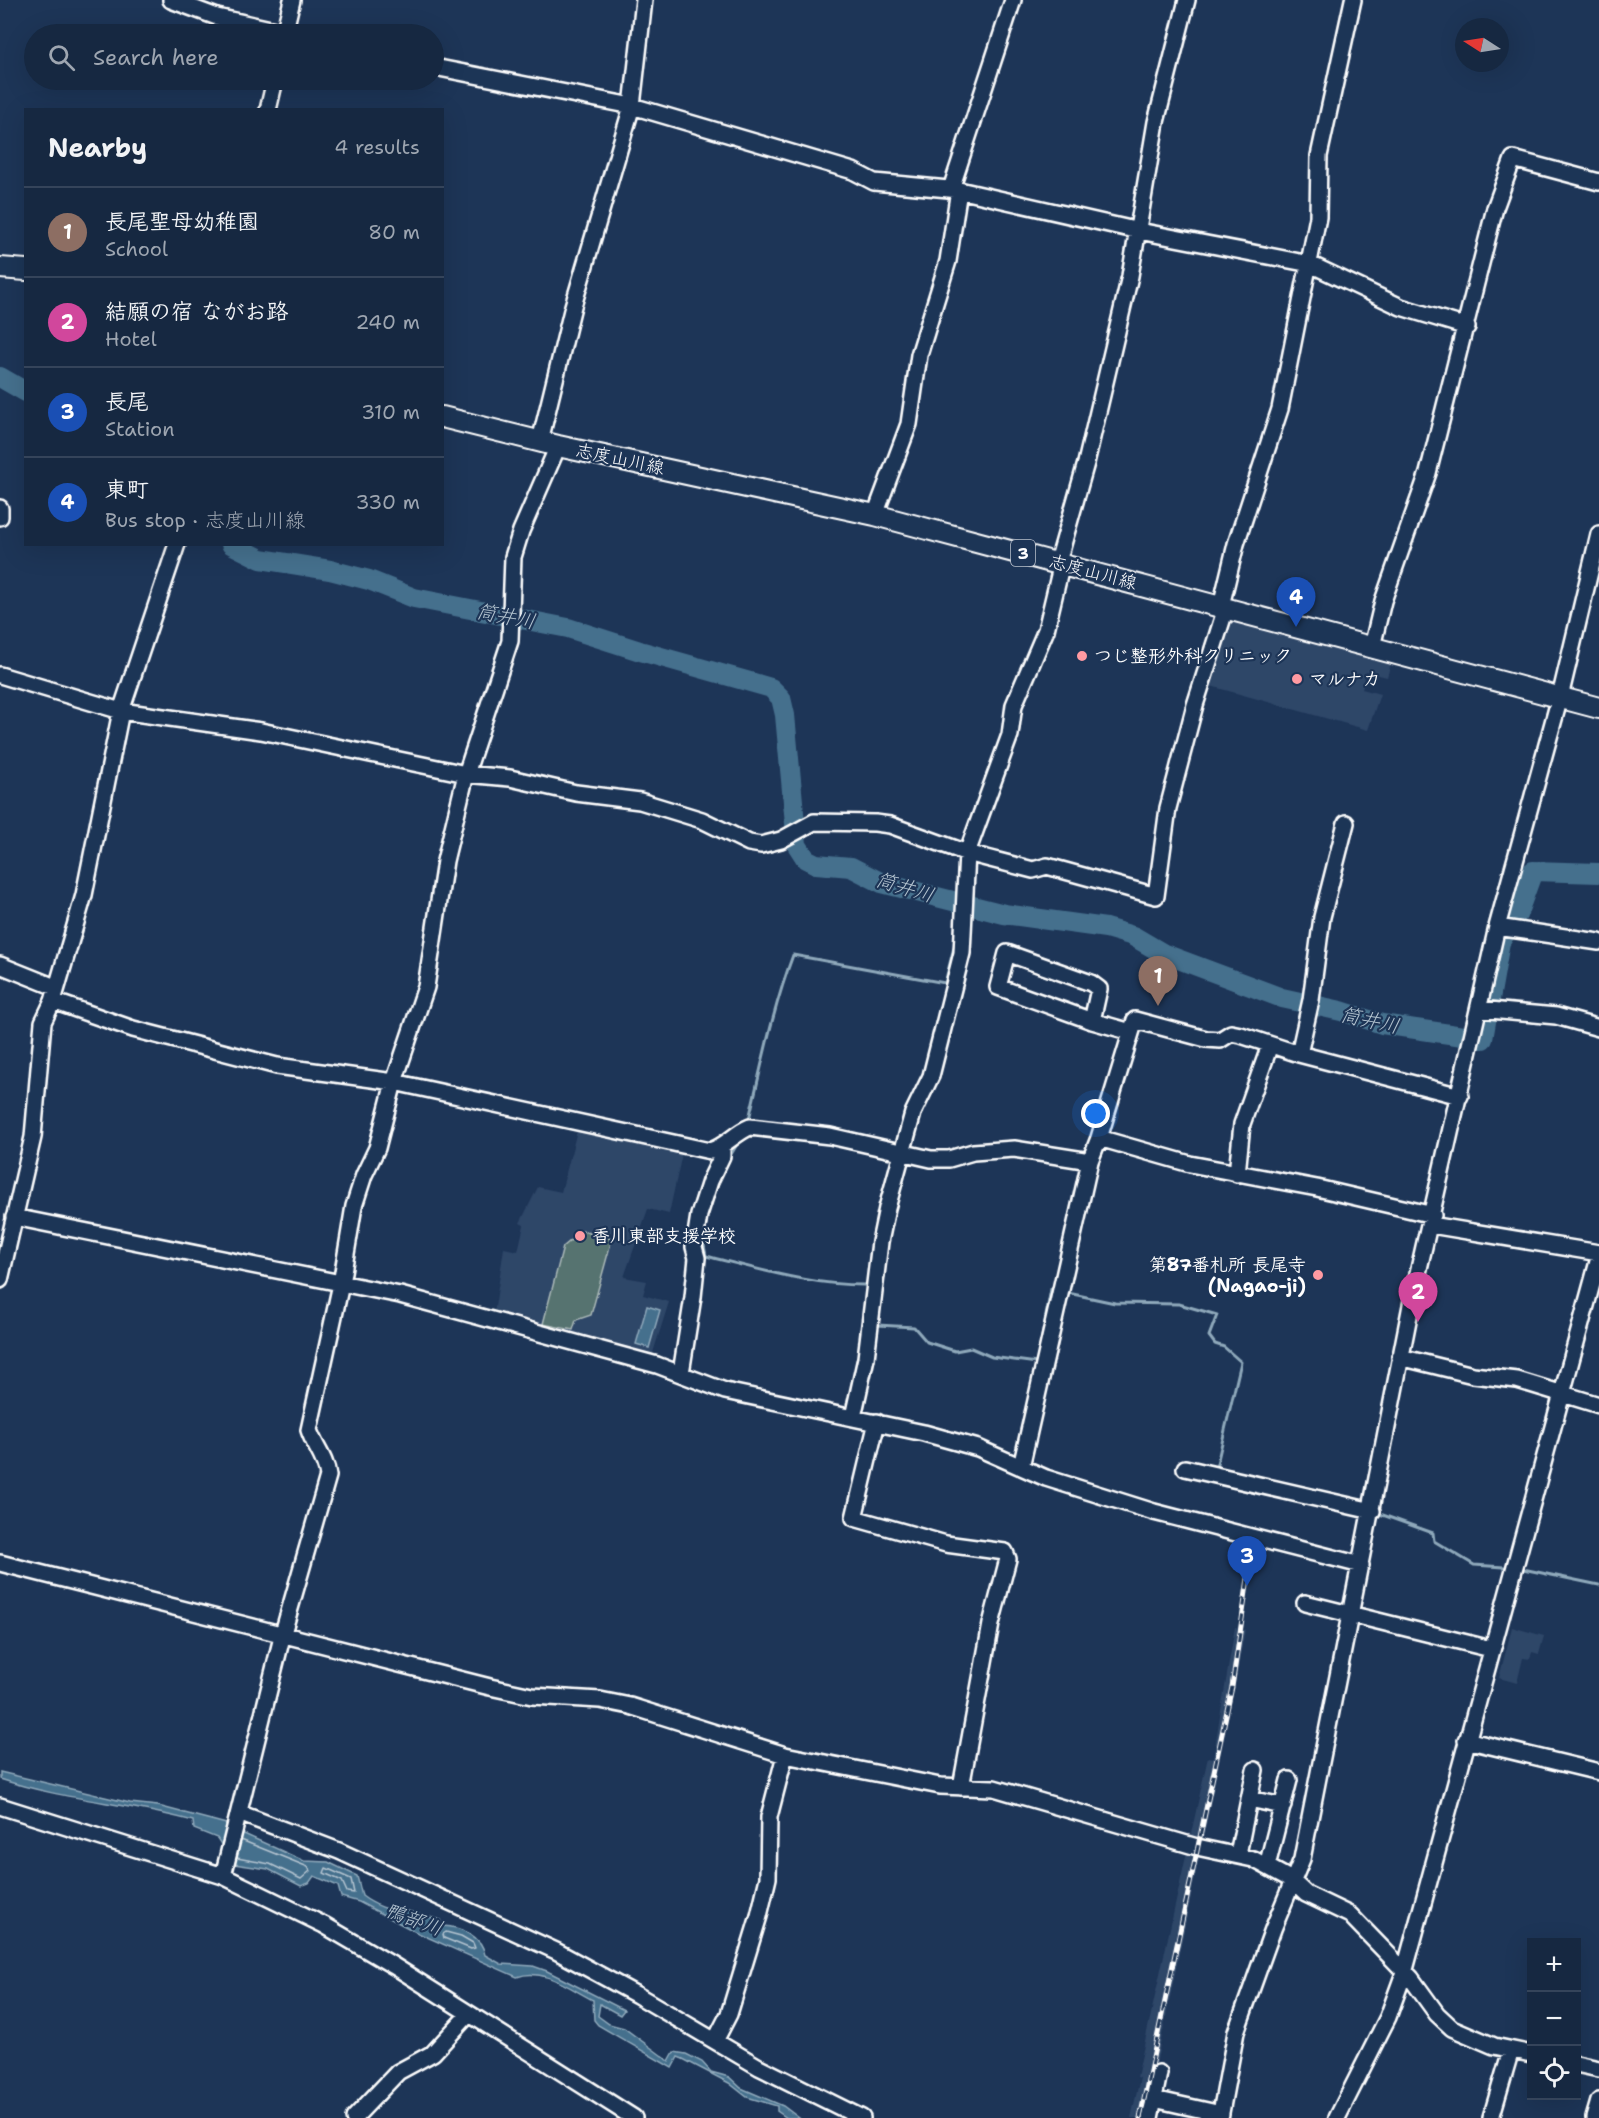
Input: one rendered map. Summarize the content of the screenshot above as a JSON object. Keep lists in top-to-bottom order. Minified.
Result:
{"streets":{"main road":["志度山川線","3"]},"water":["筒井川","鴨部川"],"places":["つじ整形外科クリニック","マルナカ","香川東部支援学校","第87番札所 長尾寺 (Nagao-ji)"],"north":"left","page":{"search":"Search here","heading":["Nearby","4 results"],"list":[{"mark":"1","name":"長尾聖母幼稚園","note":"School","value":"80 m"},{"mark":"2","name":"結願の宿 ながお路","note":"Hotel","value":"240 m"},{"mark":"3","name":"長尾","note":"Station","value":"310 m"},{"mark":"4","name":"東町","note":"Bus stop · 志度山川線","value":"330 m"}],"pins":["4","1","2","3"],"map_buttons":["+","−"]}}
